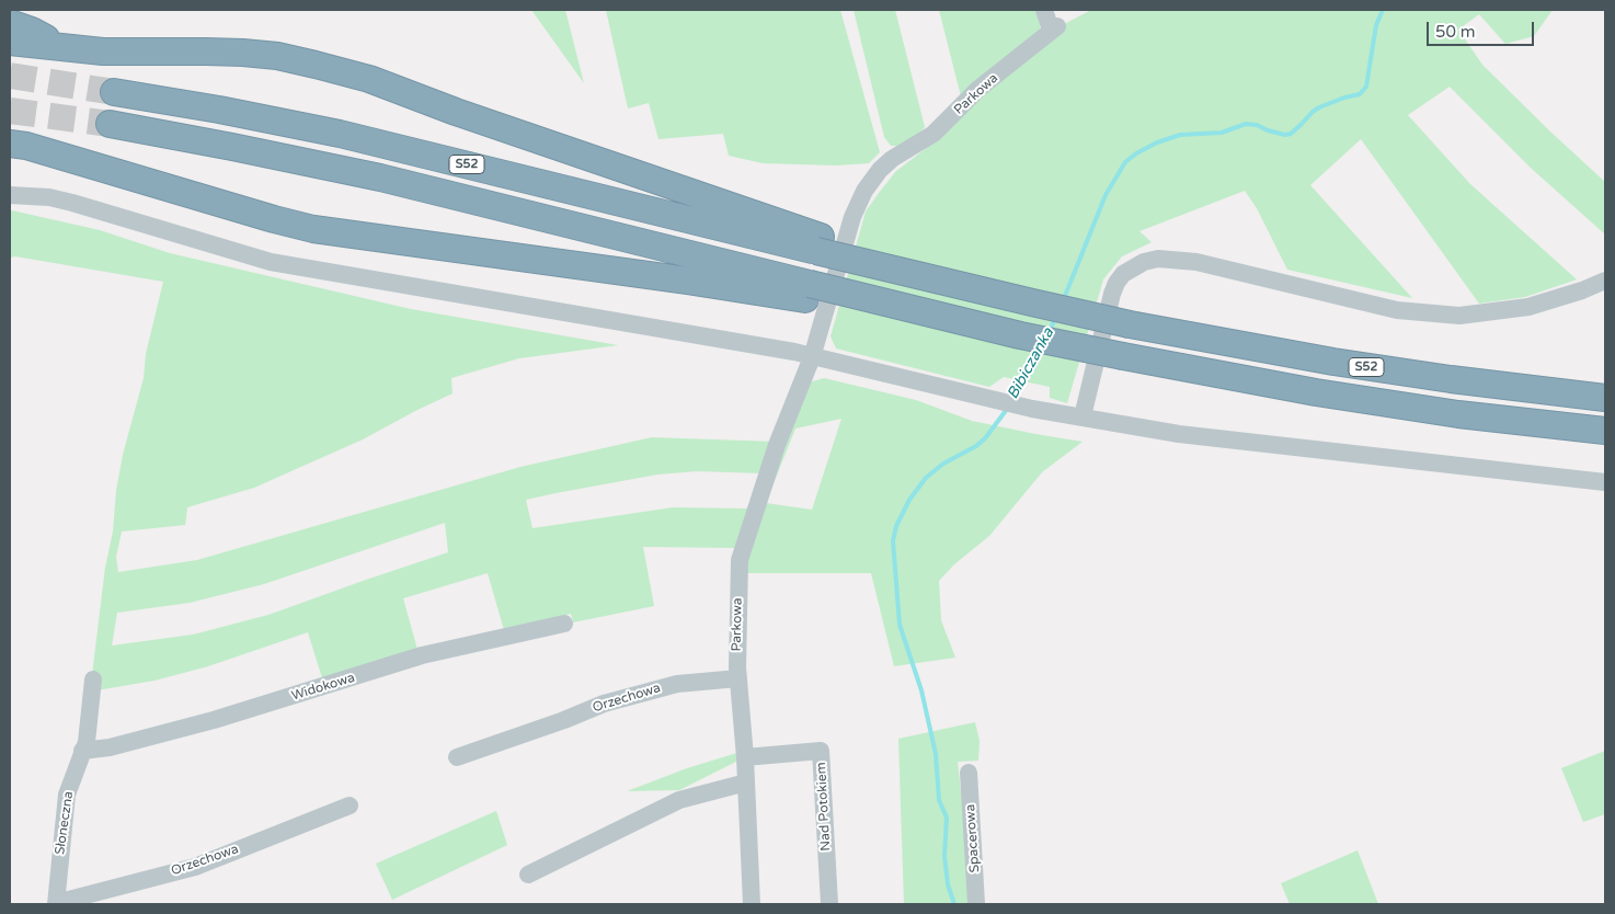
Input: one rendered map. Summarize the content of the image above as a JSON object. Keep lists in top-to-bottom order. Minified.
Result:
{"streets":{"highway":["S52"],"street":["Parkowa","Widokowa","Orzechowa","Nad Potokiem","Słoneczna","Spacerowa"]},"crossings":[["Parkowa","Orzechowa"],["Parkowa","Nad Potokiem"],["Widokowa","Słoneczna"],["Orzechowa","Słoneczna"]],"water":["Bibiczanka"],"scale_bar":"50 m"}
